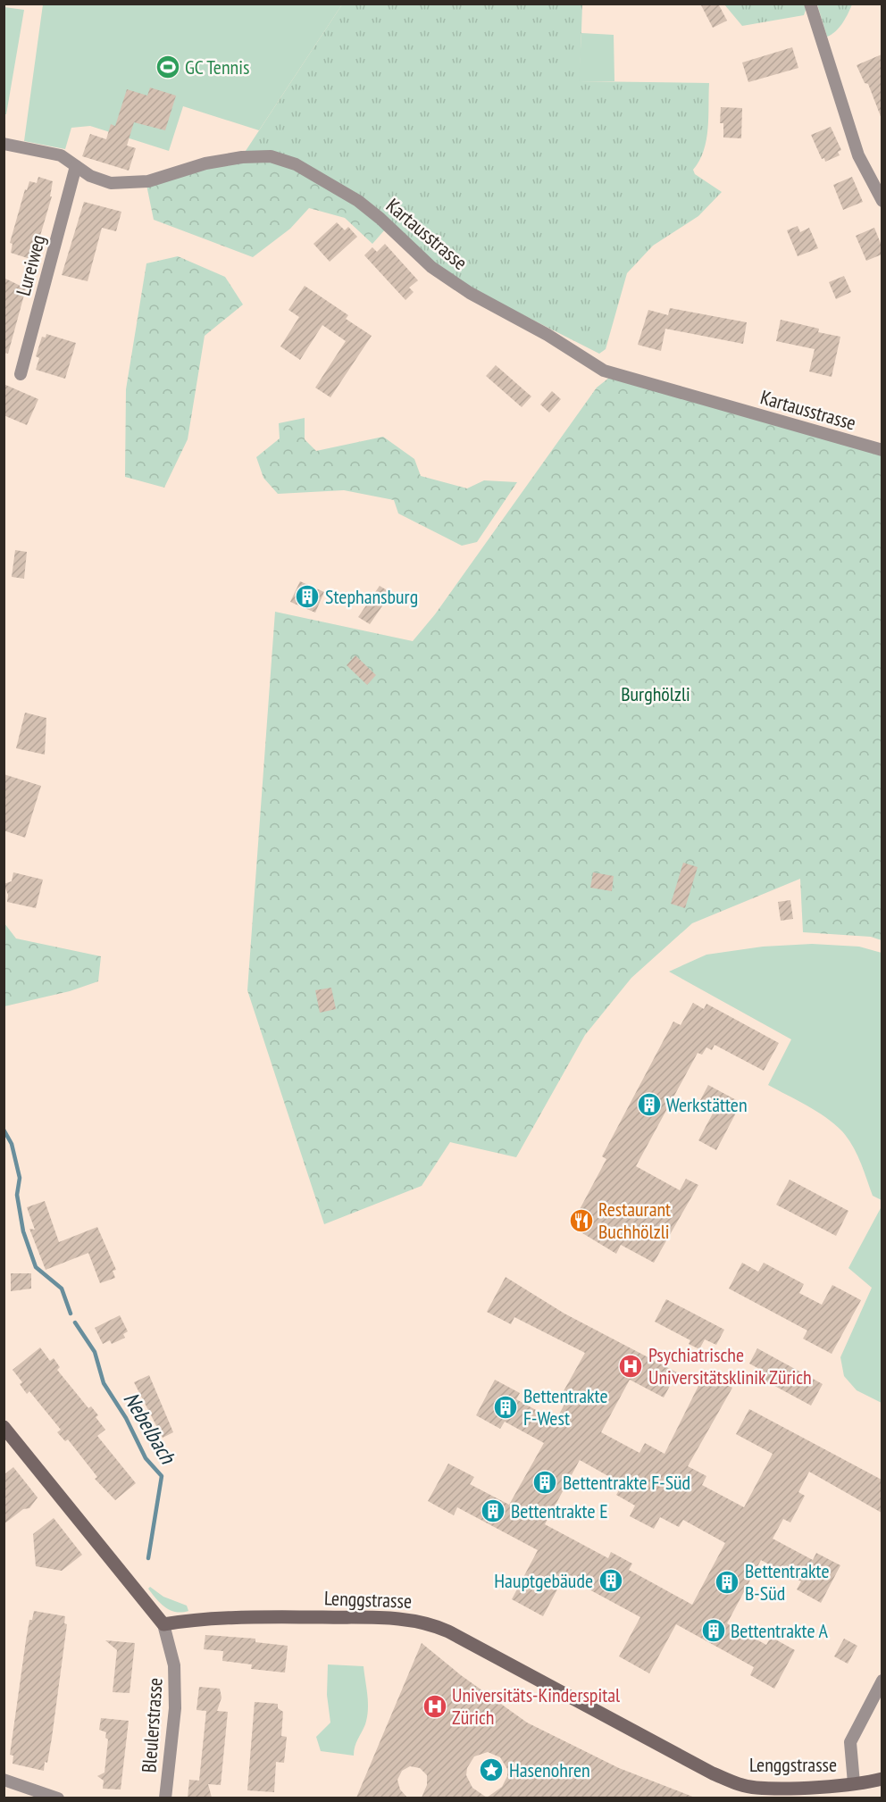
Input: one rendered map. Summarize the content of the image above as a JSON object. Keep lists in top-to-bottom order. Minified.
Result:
{"streets":{"street":["Kartausstrasse","Lureiweg","Lenggstrasse","Bleulerstrasse"]},"crossings":[["Kartausstrasse","Lureiweg"],["Lenggstrasse","Bleulerstrasse"]],"water":["Nebelbach"],"parks":["Burghölzli"],"places":{"sports":["GC Tennis"],"building":["Stephansburg","Werkstätten","Bettentrakte F-West","Bettentrakte F-Süd","Bettentrakte E","Hauptgebäude","Bettentrakte B-Süd","Bettentrakte A"],"restaurant":["Restaurant Buchhölzli"],"hospital":["Psychiatrische Universitätsklinik Zürich","Universitäts-Kinderspital Zürich"],"place":["Hasenohren"]}}
